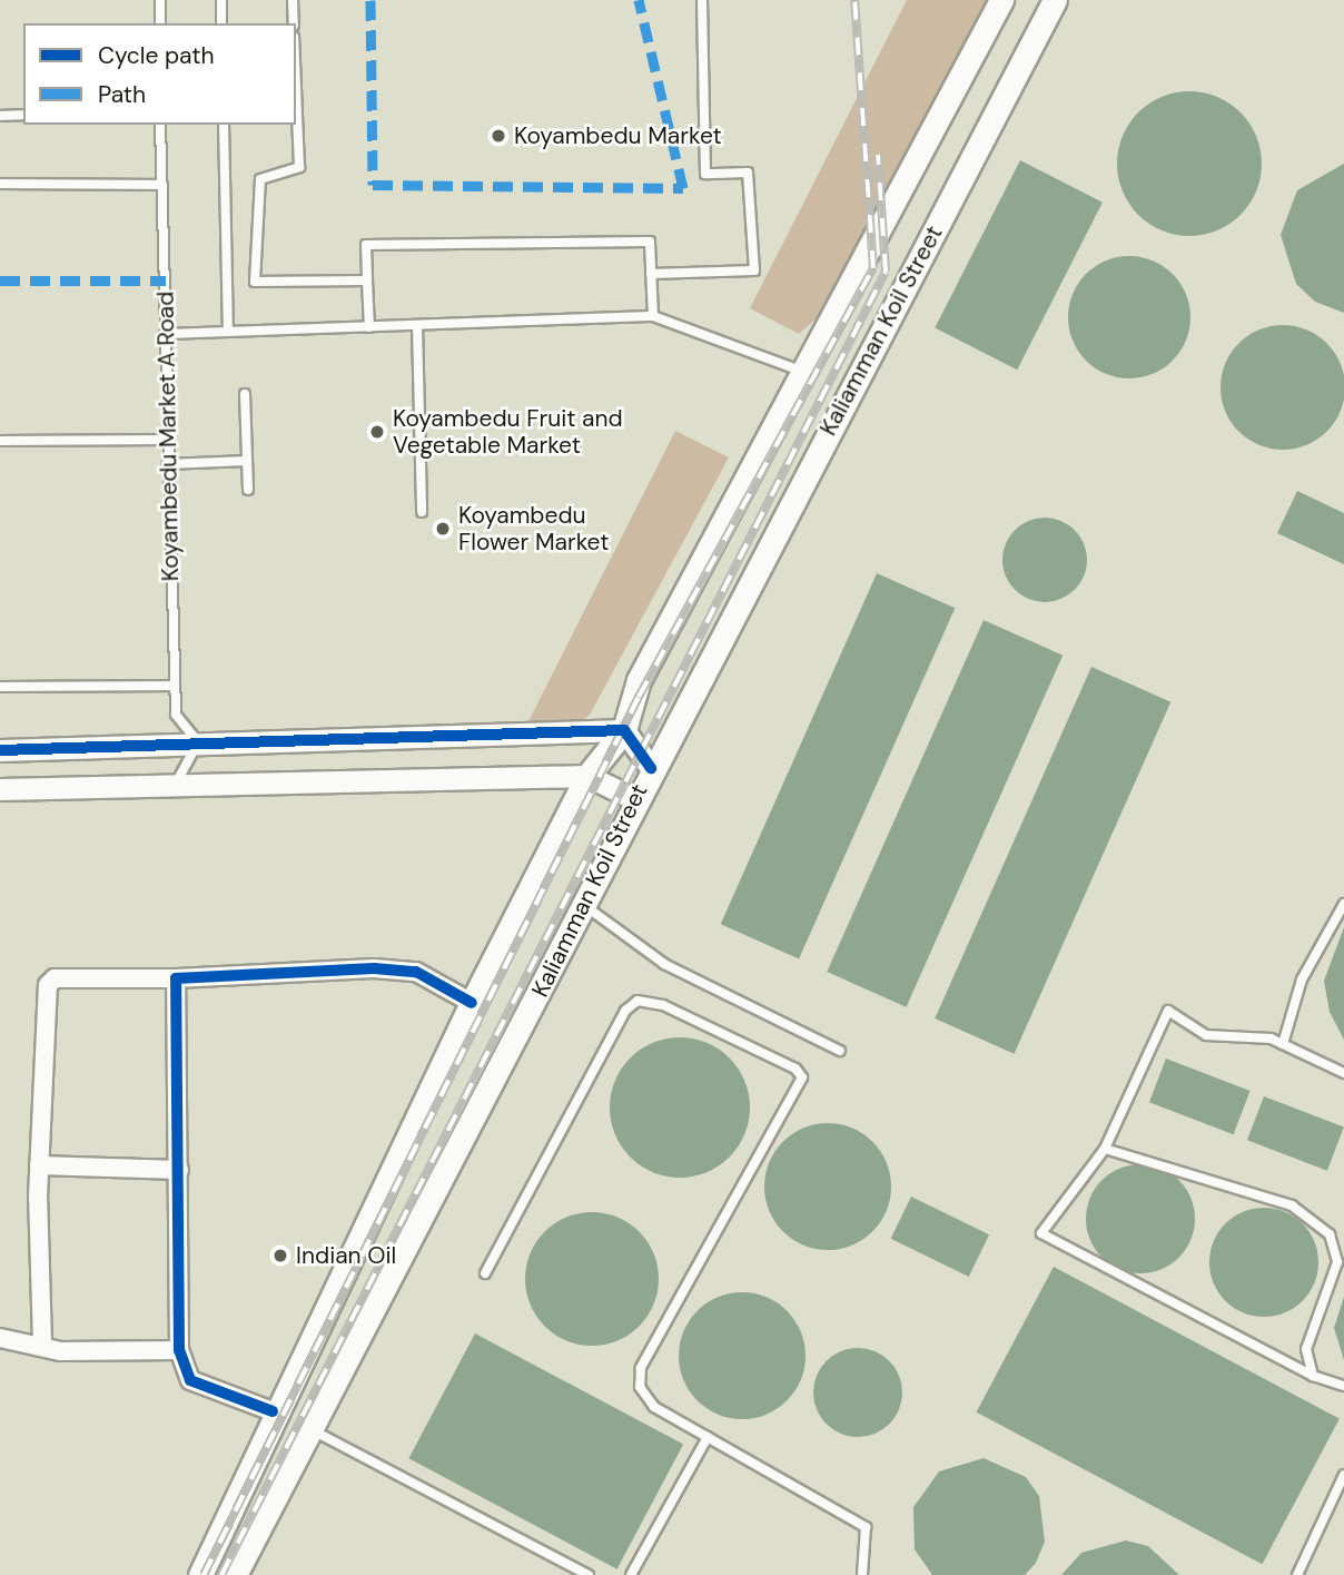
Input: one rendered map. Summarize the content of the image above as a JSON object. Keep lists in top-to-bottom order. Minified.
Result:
{"streets":{"main road":["Kaliamman Koil Street"],"lane":["Koyambedu Market A Road"]},"places":["Koyambedu Market","Koyambedu Fruit and Vegetable Market","Koyambedu Flower Market","Indian Oil"],"legend":["Cycle path","Path"]}
